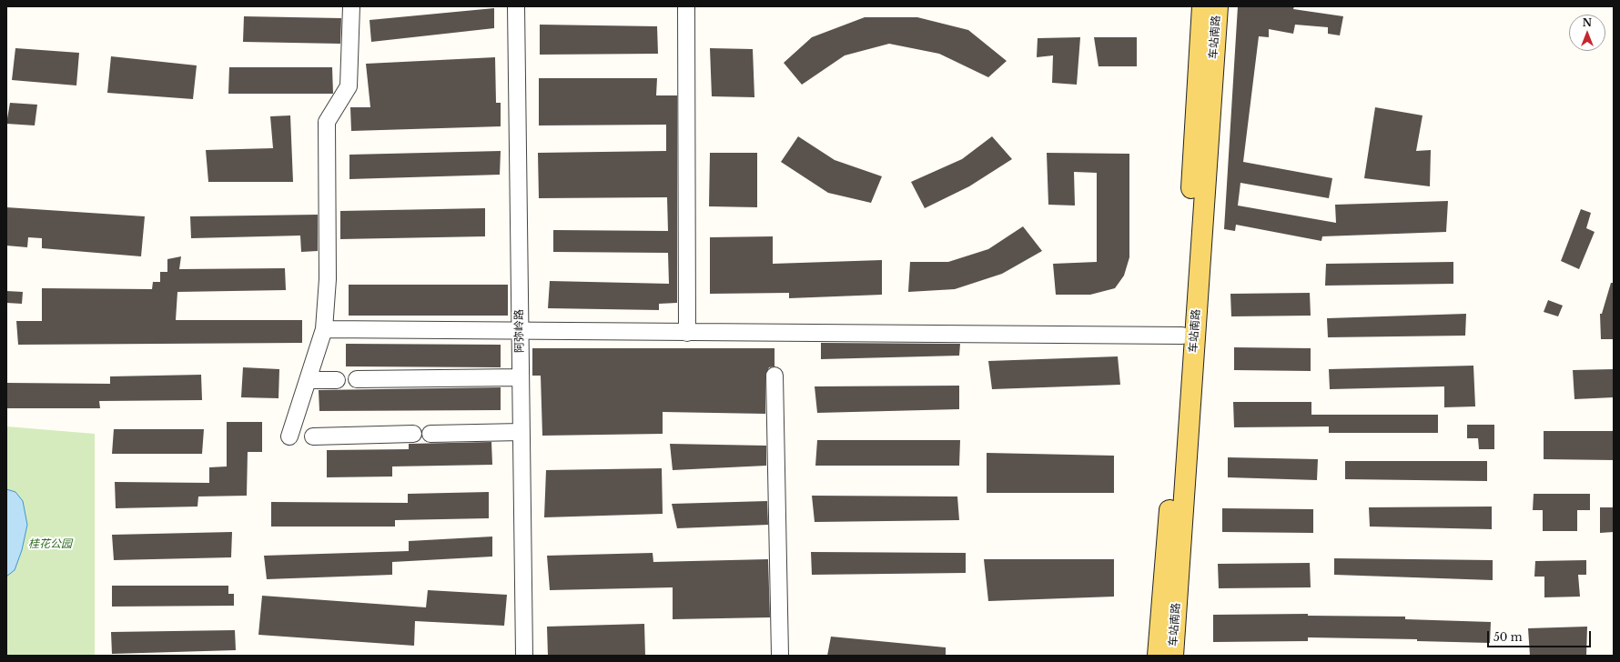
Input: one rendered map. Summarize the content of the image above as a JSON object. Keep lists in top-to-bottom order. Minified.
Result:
{"streets":{"main road":["车站南路"],"street":["阿弥岭路"]},"parks":["桂花公园"],"scale_bar":"50 m","north":"top"}
